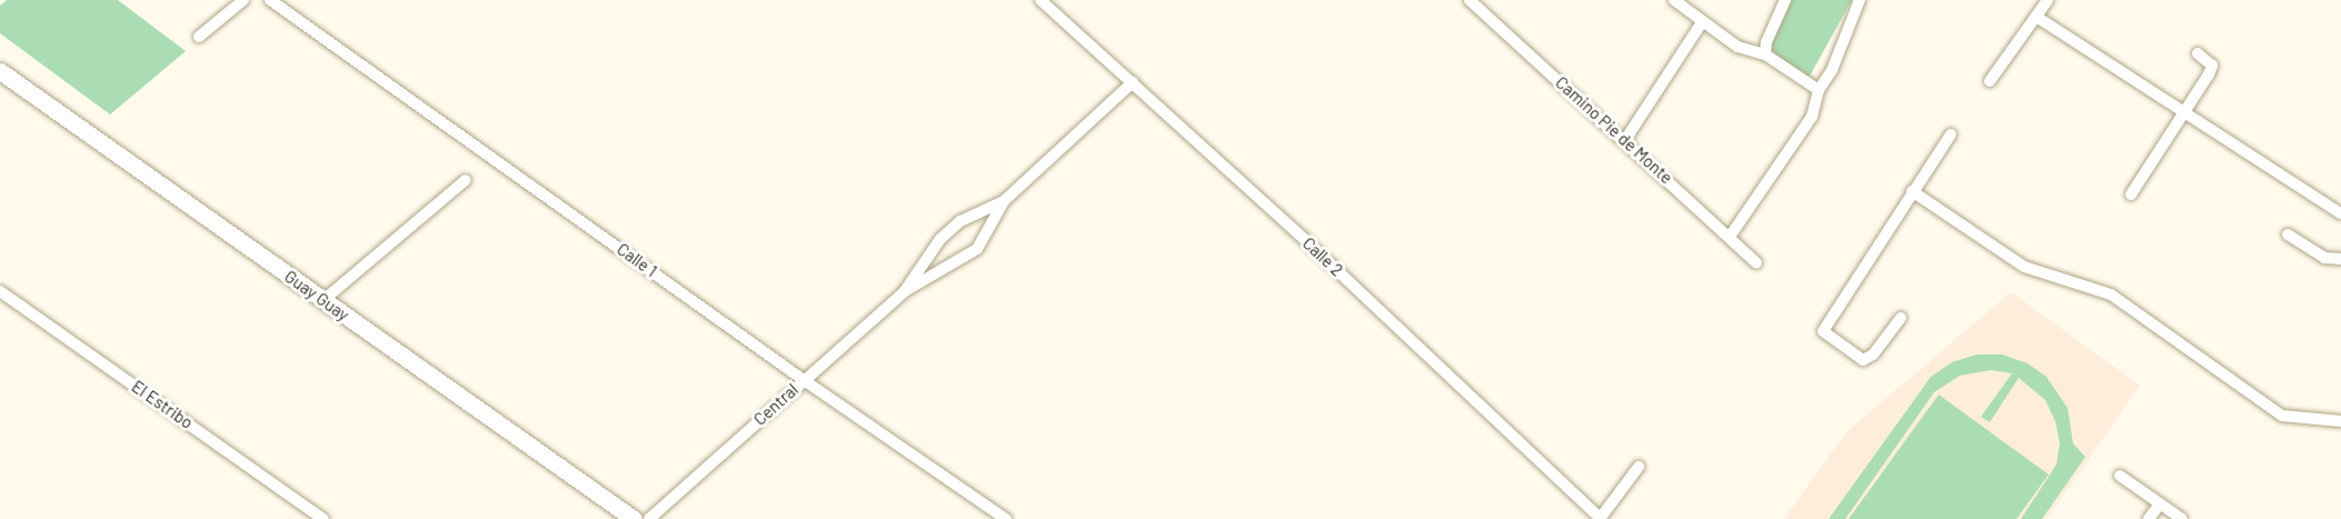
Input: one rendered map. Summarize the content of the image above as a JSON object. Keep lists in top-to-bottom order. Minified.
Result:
{"streets":{"street":["Camino Pie de Monte","Calle 2","Calle 1","Guay Guay","El Estribo","Central"]},"crossings":[["Calle 2","Central"],["Calle 1","Central"]]}
